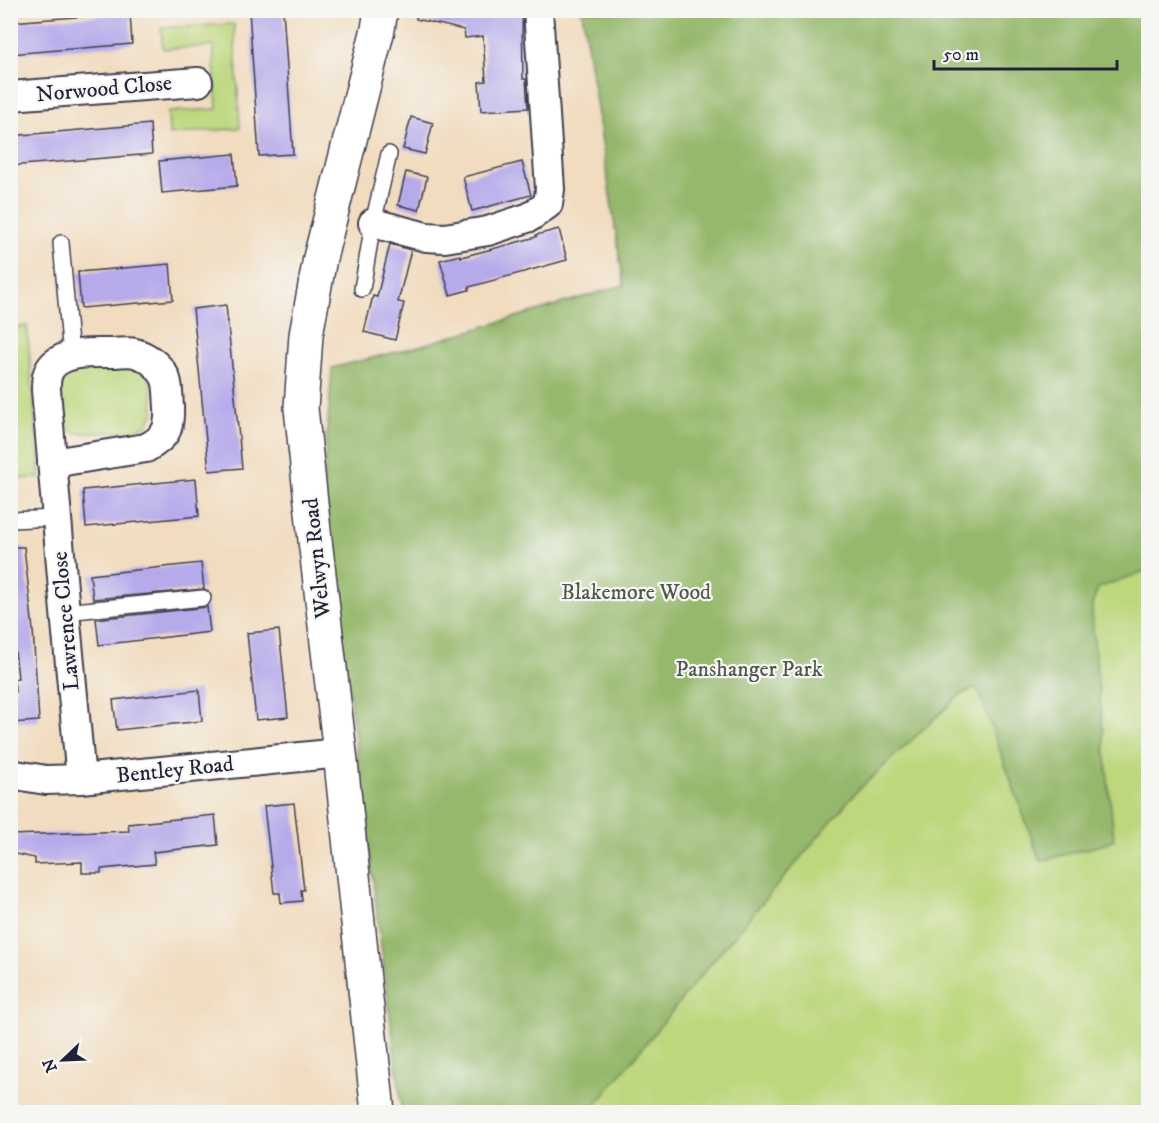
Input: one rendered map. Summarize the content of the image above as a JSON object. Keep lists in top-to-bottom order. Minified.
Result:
{"streets":{"main road":["Welwyn Road"],"street":["Norwood Close","Lawrence Close","Bentley Road"]},"crossings":[["Welwyn Road","Bentley Road"],["Lawrence Close","Bentley Road"]],"parks":["Blakemore Wood","Panshanger Park"],"scale_bar":"50 m","north":"bottom left"}
